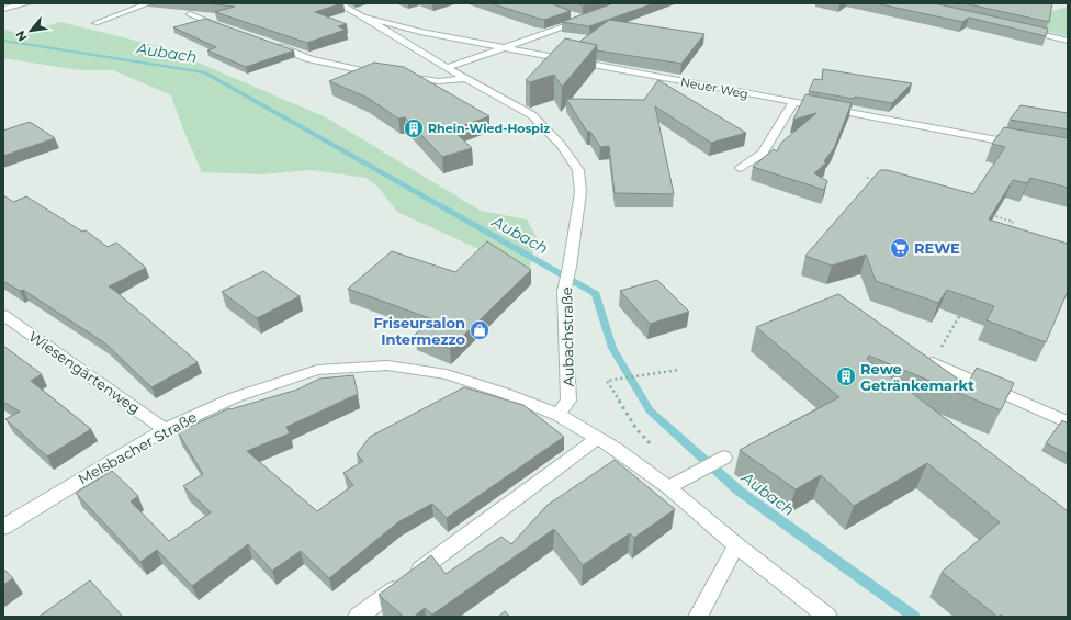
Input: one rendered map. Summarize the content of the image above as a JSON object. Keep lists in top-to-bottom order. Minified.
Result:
{"streets":{"street":["Neuer Weg","Aubachstraße","Wiesengärtenweg","Melsbacher Straße"]},"crossings":[["Neuer Weg","Aubachstraße"],["Aubachstraße","Melsbacher Straße"],["Wiesengärtenweg","Melsbacher Straße"]],"water":["Aubach"],"places":{"building":["Rhein-Wied-Hospiz","Rewe Getränkemarkt"],"supermarket":["REWE"],"shop":["Friseursalon Intermezzo"]},"north":"bottom left"}
